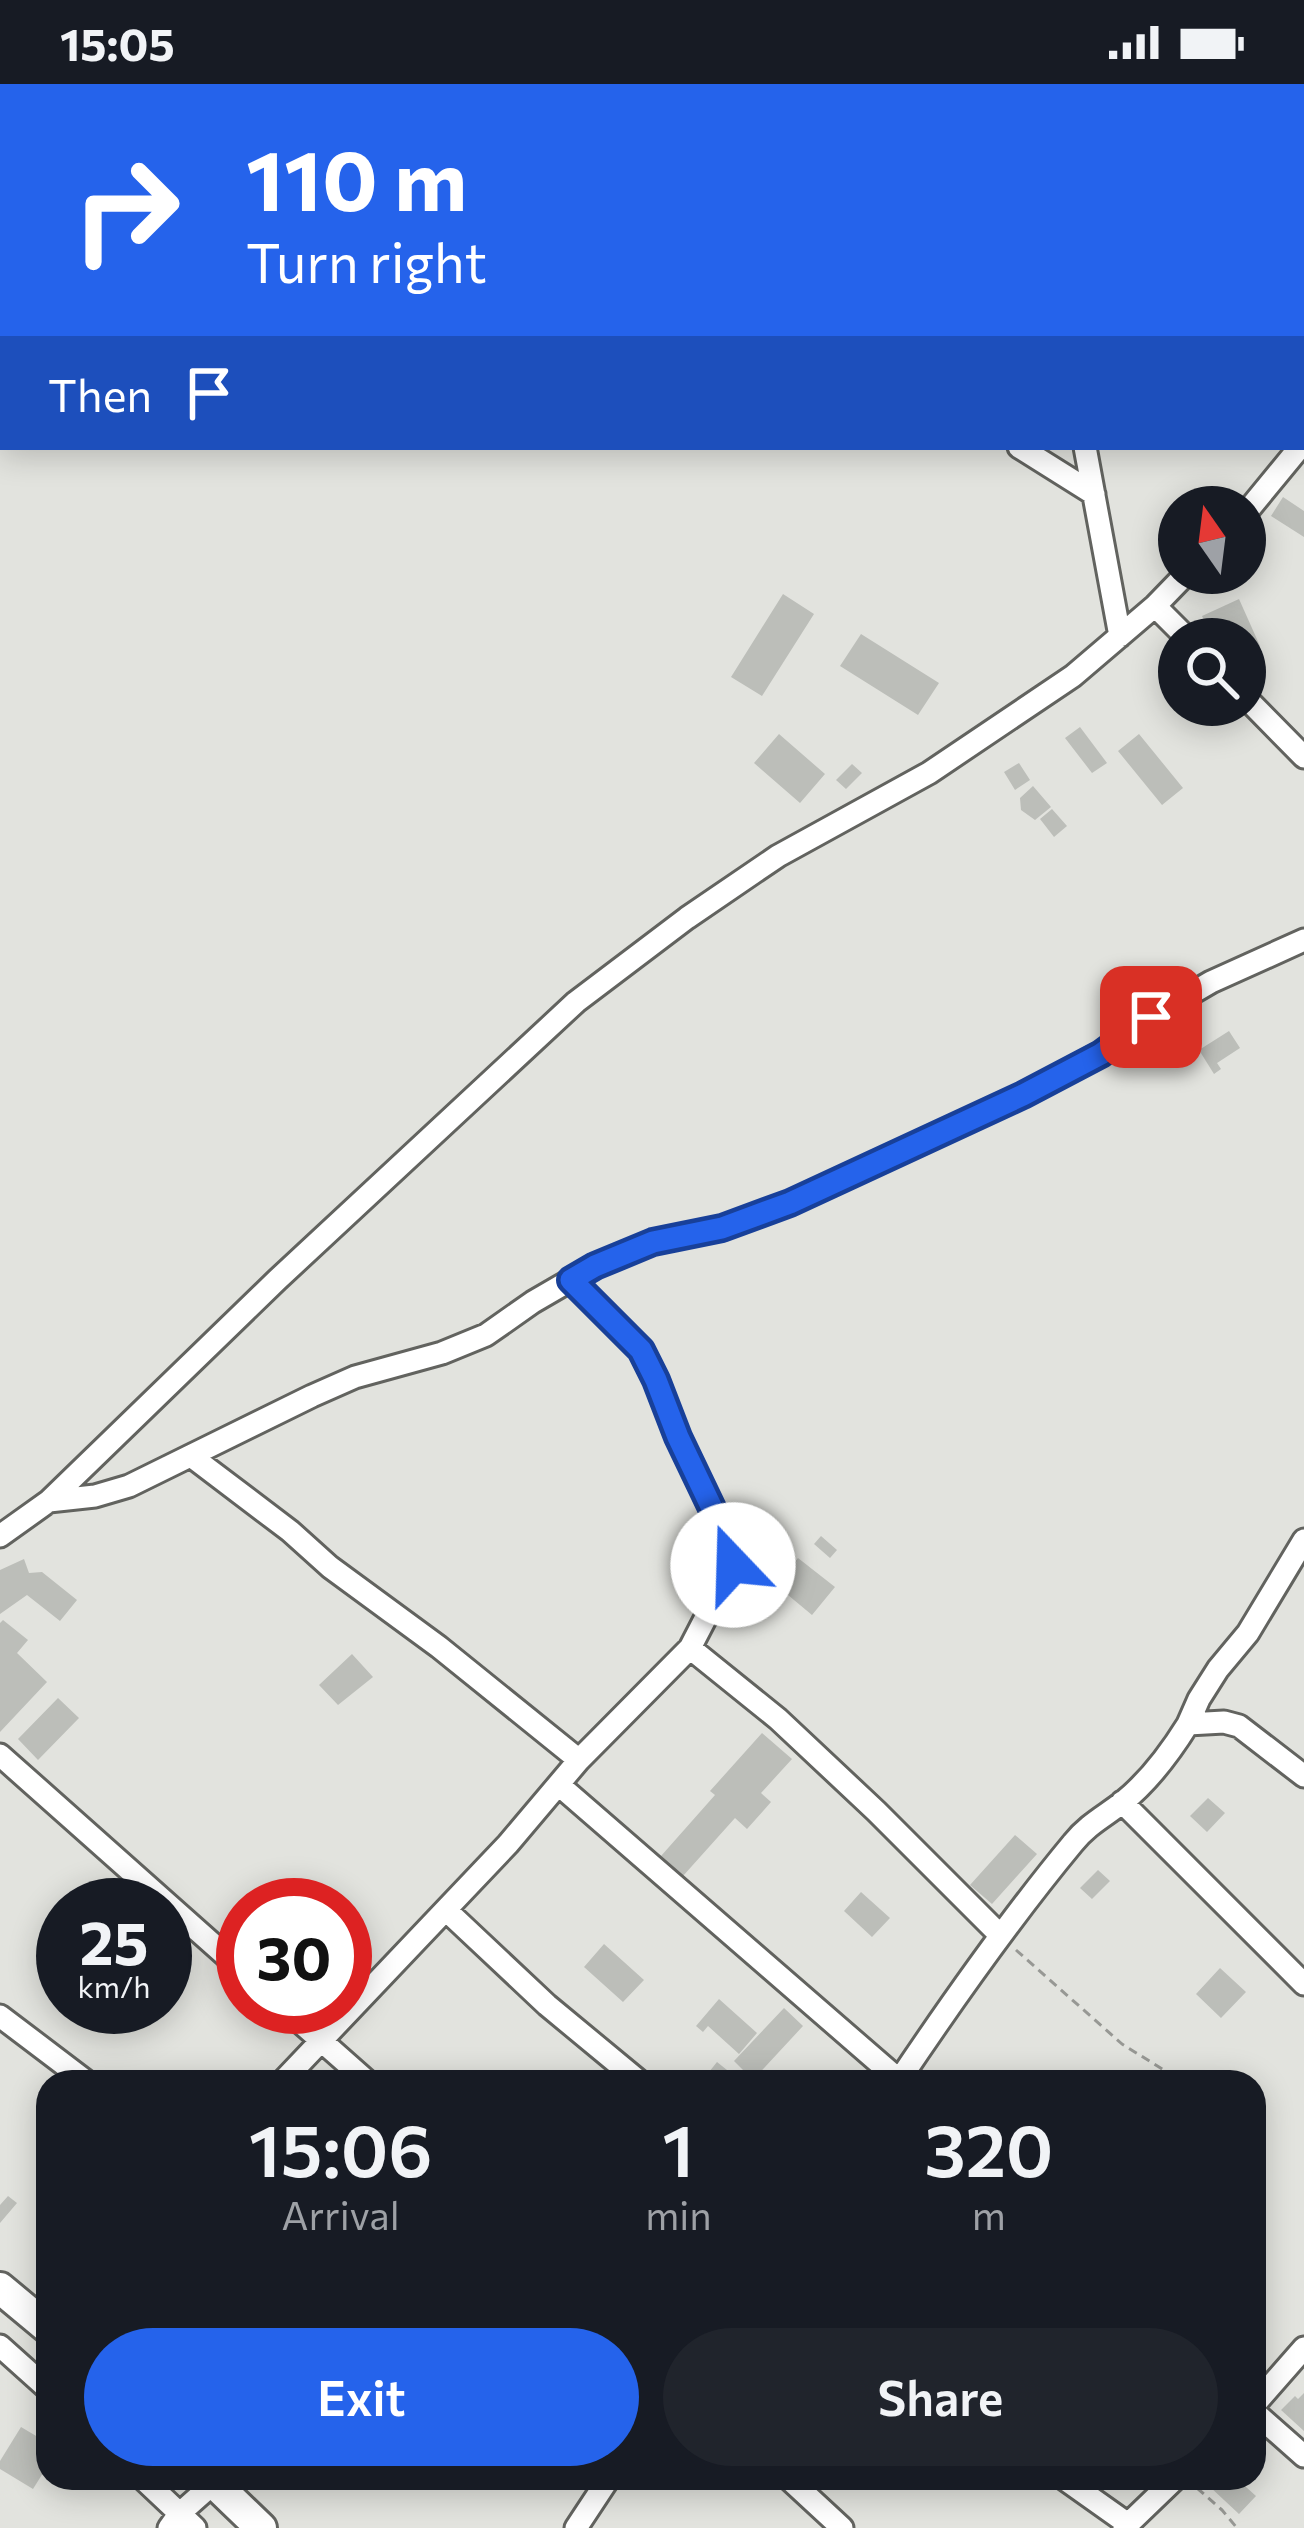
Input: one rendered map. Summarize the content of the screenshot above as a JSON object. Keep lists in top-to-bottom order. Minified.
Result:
{"north":"top","page":{"status":"15:05","turn":["110 m","Turn right"],"then":"Then","speed":"25 km/h","limit":"30","eta":["15:06","Arrival","1","min","320","m"],"buttons":["Exit","Share"]}}
